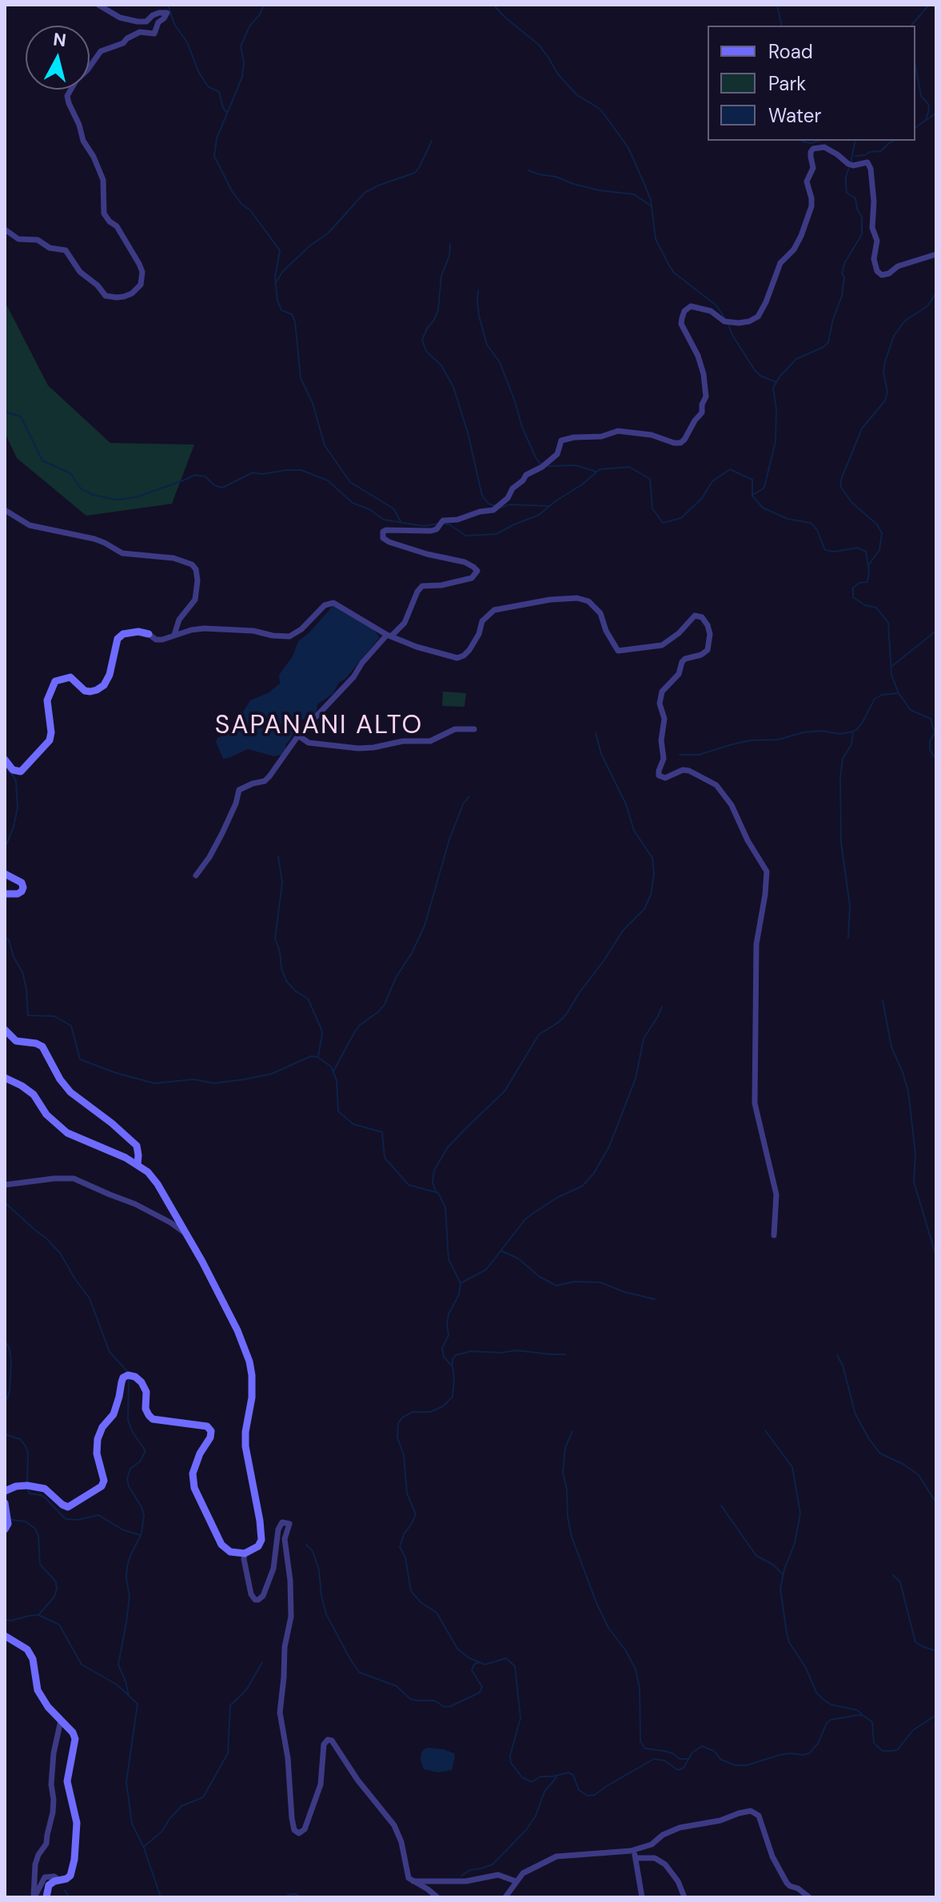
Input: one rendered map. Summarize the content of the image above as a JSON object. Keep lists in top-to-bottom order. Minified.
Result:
{"districts":["SAPANANI ALTO"],"legend":["Road","Park","Water"],"north":"top"}
